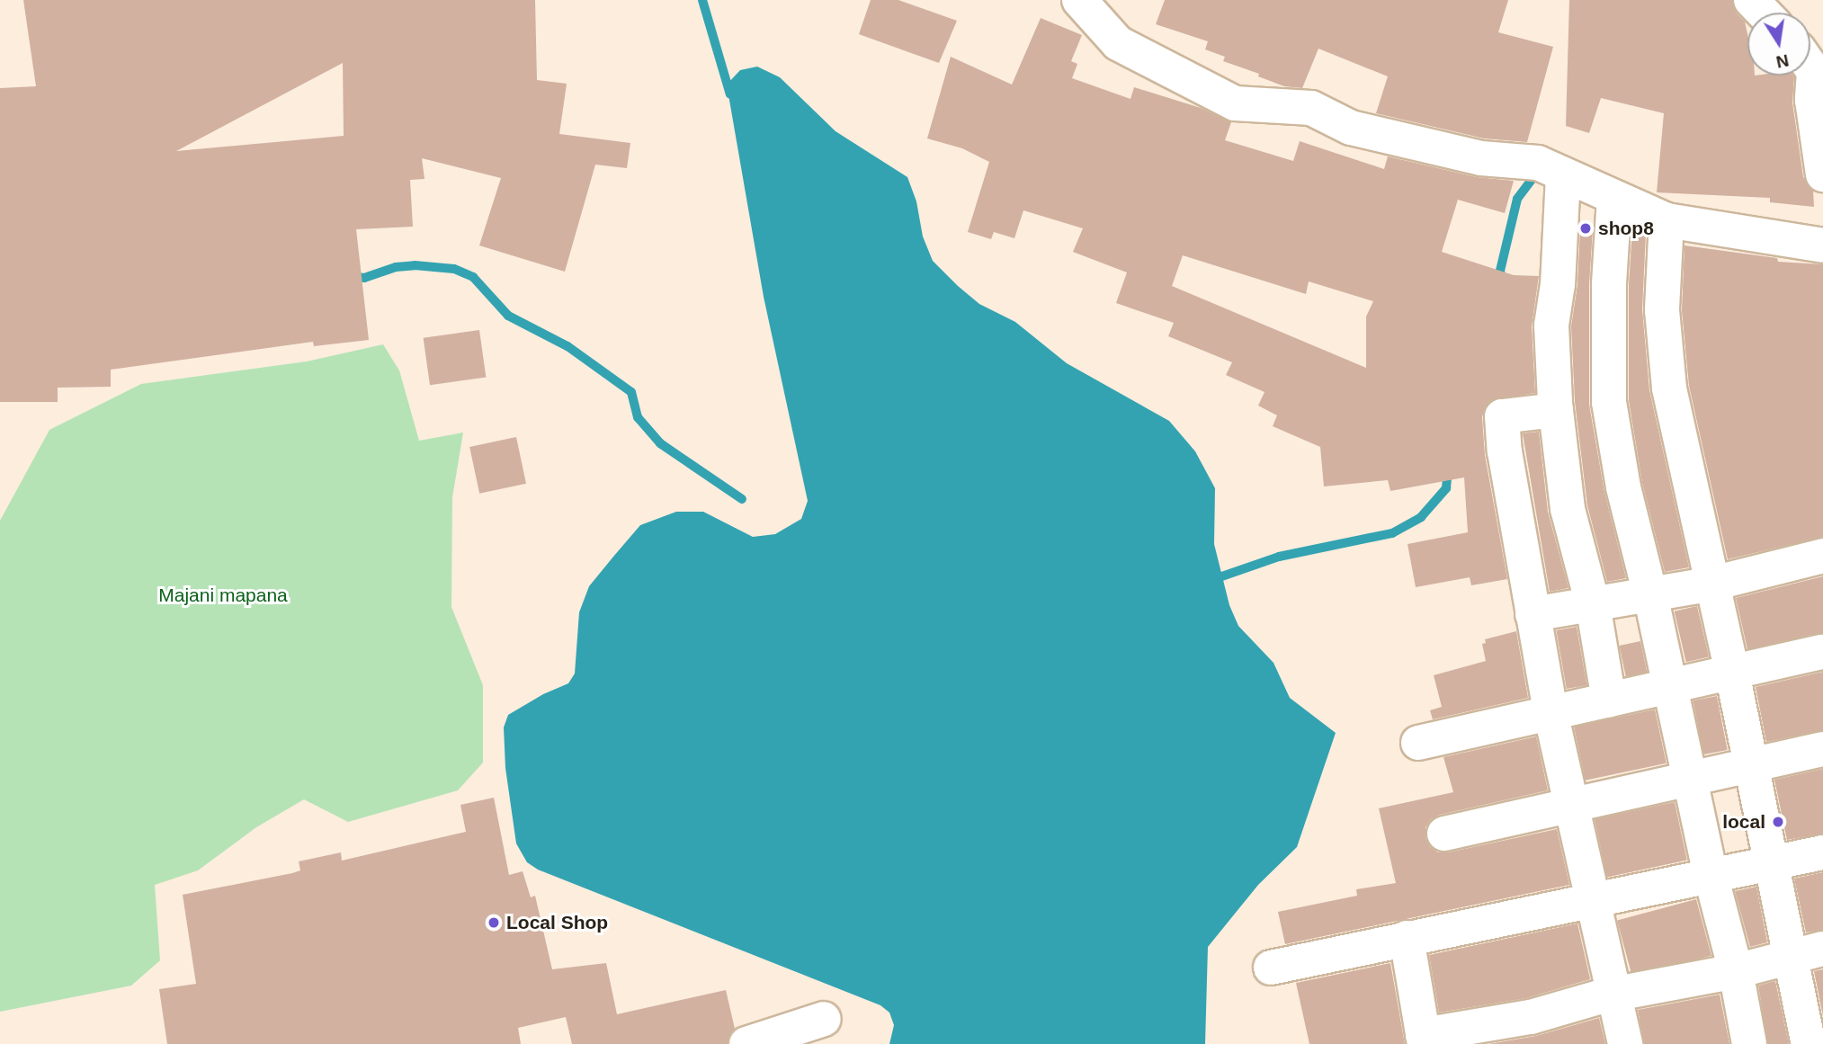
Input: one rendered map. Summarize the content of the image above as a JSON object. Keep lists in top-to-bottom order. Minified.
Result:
{"parks":["Majani mapana"],"places":["shop8","local","Local Shop"],"north":"bottom"}
